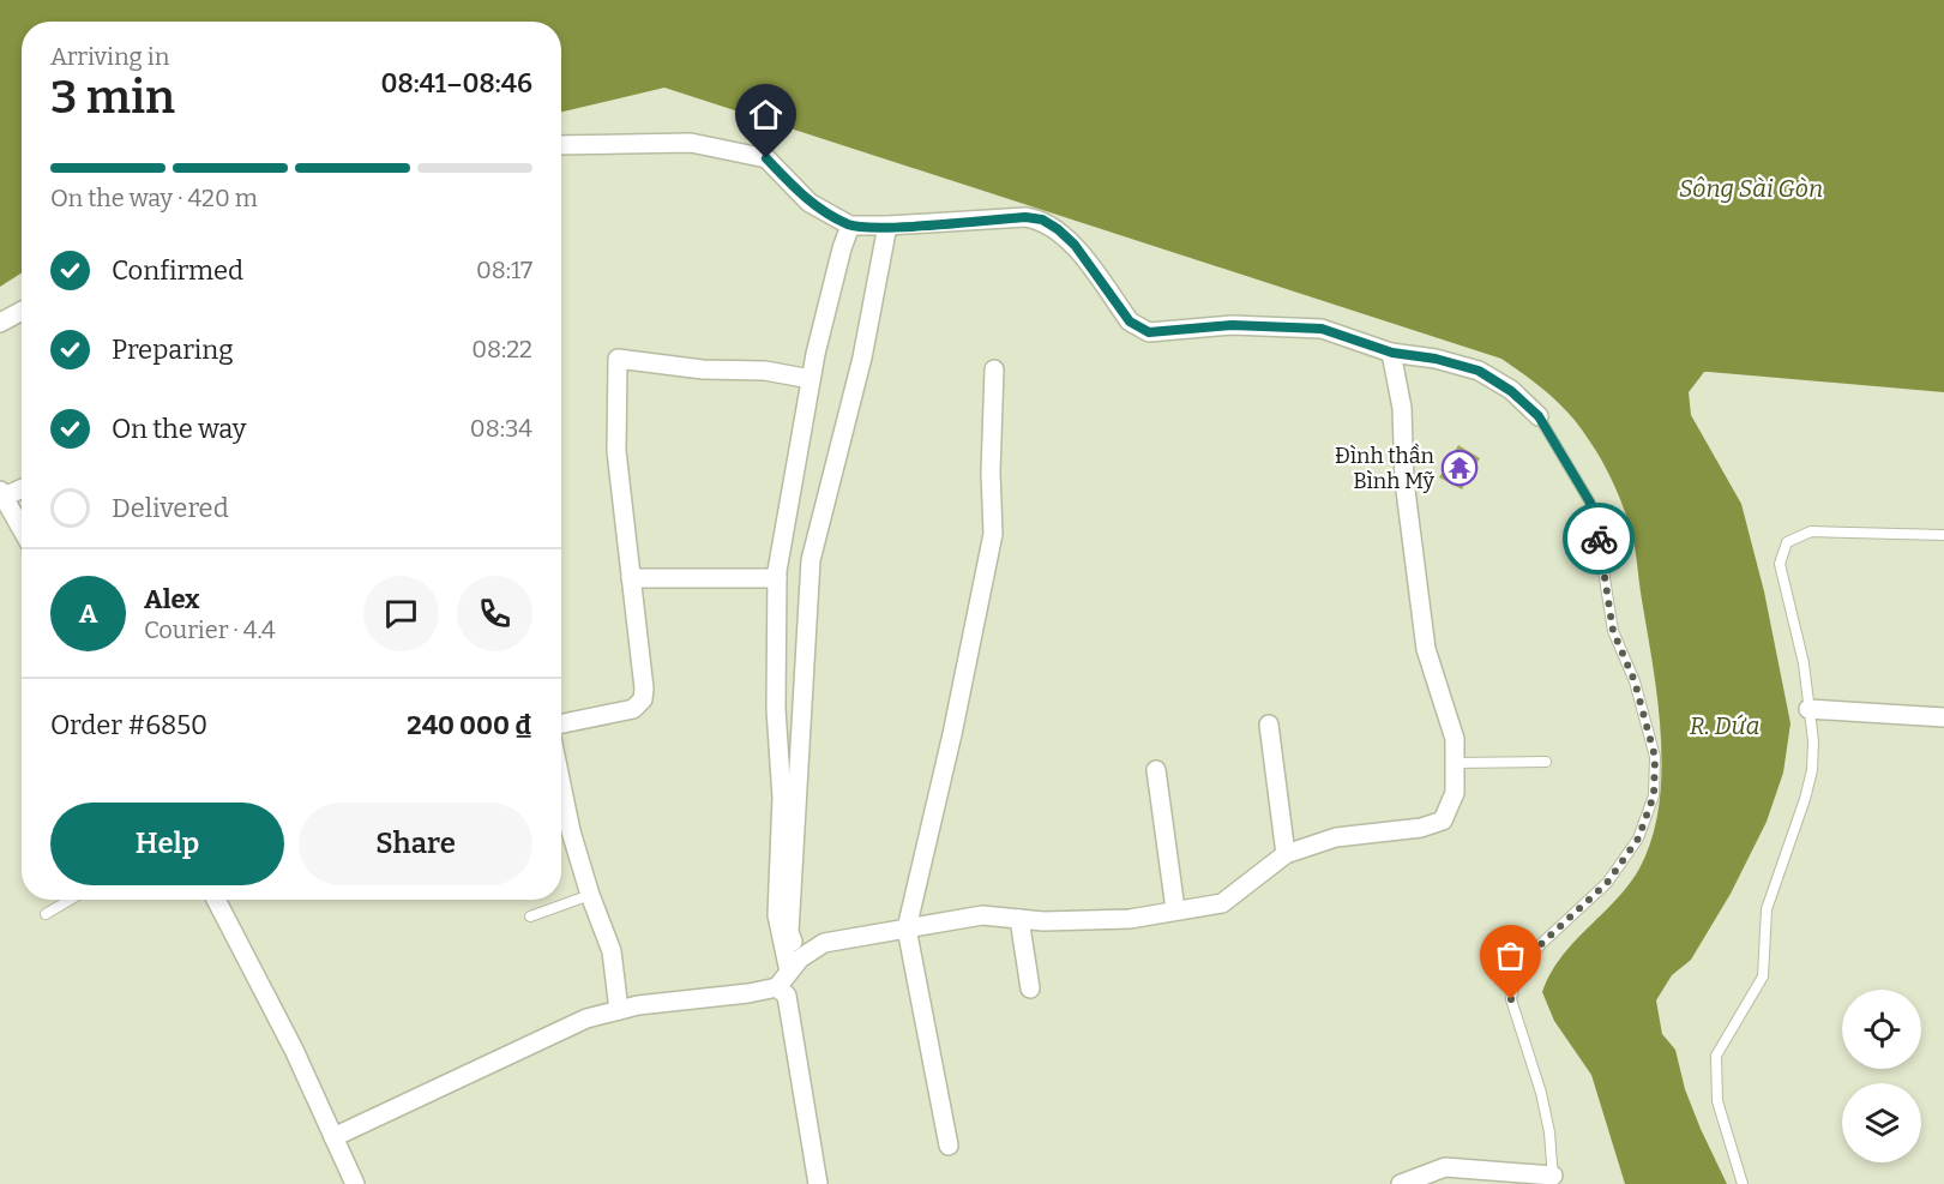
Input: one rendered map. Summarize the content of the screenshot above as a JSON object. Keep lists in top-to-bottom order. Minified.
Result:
{"water":["Sông Sài Gòn","R. Dứa"],"places":{"temple":["Đình thần Bình Mỹ"]},"page":{"heading":["3 min","Arriving in","08:41–08:46"],"panel":["Alex","Courier · 4.4","Order #6850","240 000 ₫"],"bar":"On the way · 420 m","list":[["Confirmed","08:17"],["Preparing","08:22"],["On the way","08:34"],"Delivered"],"round":"A","buttons":["Help","Share"]}}
